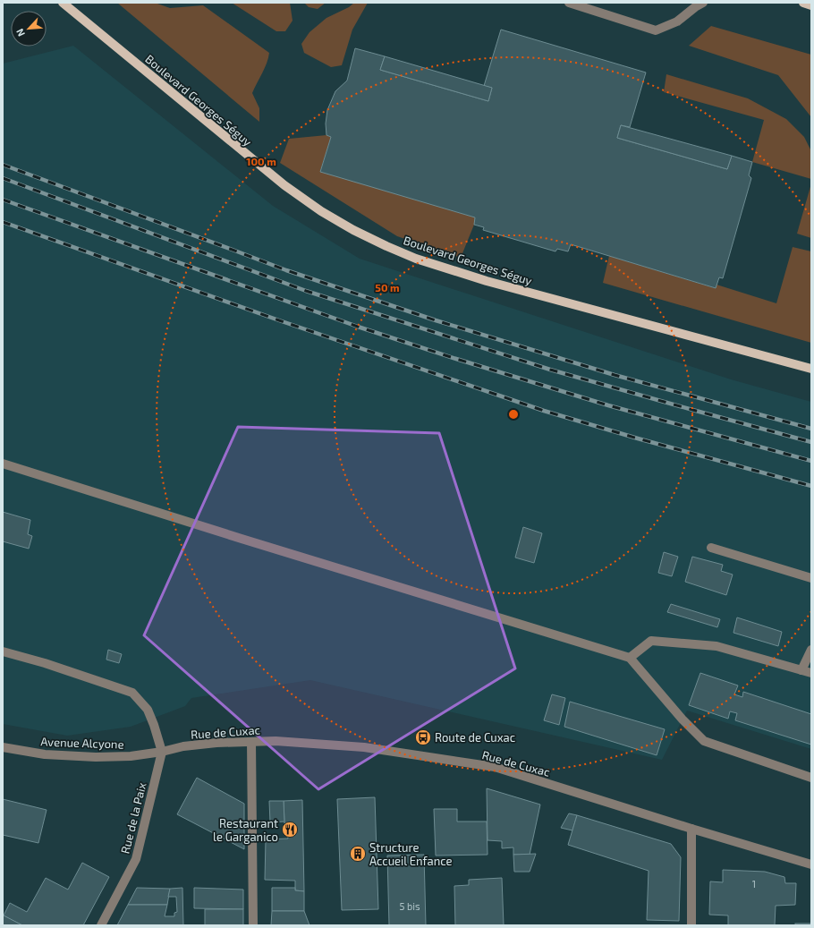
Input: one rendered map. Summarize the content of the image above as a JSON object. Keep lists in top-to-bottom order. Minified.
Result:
{"streets":{"main road":["Boulevard Georges Séguy"],"street":["Rue de Cuxac","Avenue Alcyone","Rue de la Paix"]},"crossings":[["Rue de Cuxac","Avenue Alcyone"],["Rue de Cuxac","Rue de la Paix"],["Avenue Alcyone","Rue de la Paix"]],"places":{"bus stop":["Route de Cuxac"],"restaurant":["Restaurant le Garganico"],"building":["Structure Accueil Enfance"]},"house_numbers":["1","5 bis"],"north":"bottom left","rings":["100 m","50 m"]}
